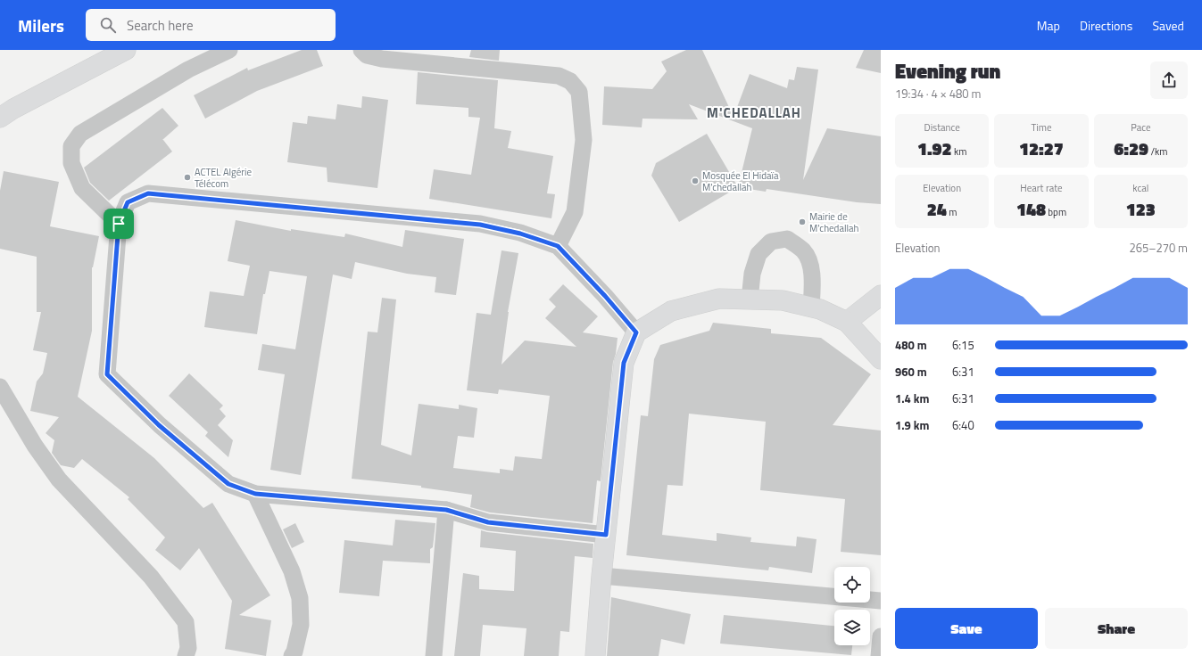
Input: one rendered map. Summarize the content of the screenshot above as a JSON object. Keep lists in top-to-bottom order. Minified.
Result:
{"districts":["M'CHEDALLAH"],"places":["ACTEL Algérie Télécom","Mosquée El Hidaïa M'chedallah","Mairie de M'chedallah"],"page":{"header":"Milers","search":"Search here","nav":["Map","Directions","Saved"],"heading":["Evening run","19:34 · 4 × 480 m"],"stats":[["Distance","1.92 km"],["Time","12:27"],["Pace","6:29 /km"],["Elevation","24 m"],["Heart rate","148 bpm"],["kcal","123"]],"chart":["Elevation","265–270 m"],"list":[{"name":"480 m","note":"6:15"},{"name":"960 m","note":"6:31"},{"name":"1.4 km","note":"6:31"},{"name":"1.9 km","note":"6:40"}],"buttons":["Save","Share"]}}
